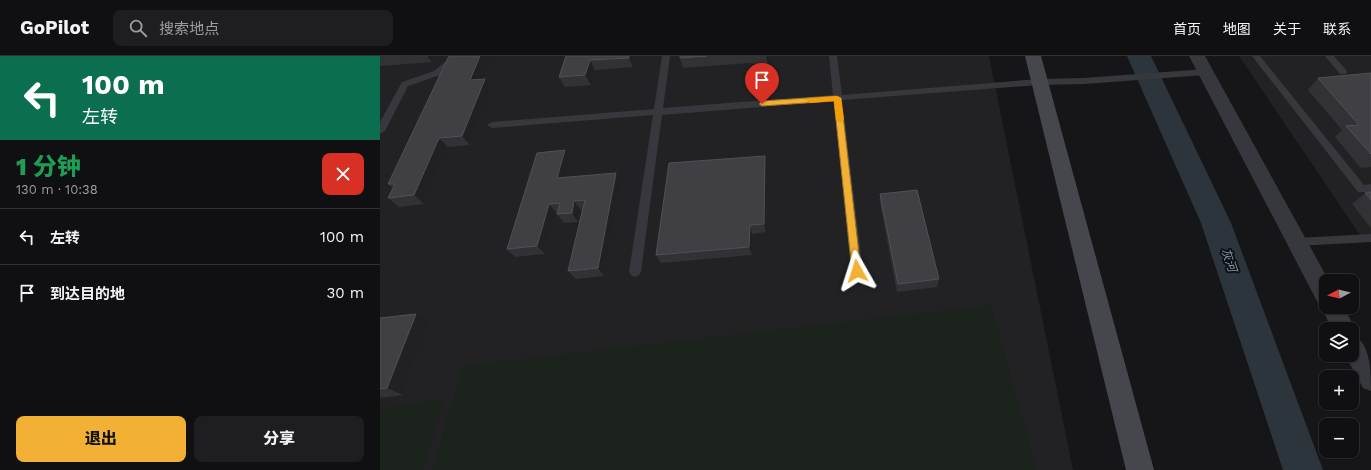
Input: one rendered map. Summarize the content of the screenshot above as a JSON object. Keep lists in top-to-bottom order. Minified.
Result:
{"water":["灰河"],"north":"left","page":{"header":"GoPilot","search":"搜索地点","nav":["首页","地图","关于","联系"],"turn":["100 m","左转"],"heading":["1 分钟","130 m · 10:38"],"list":[{"name":"左转","value":"100 m"},{"name":"到达目的地","value":"30 m"}],"map_buttons":["+","−"],"buttons":["退出","分享"]}}
